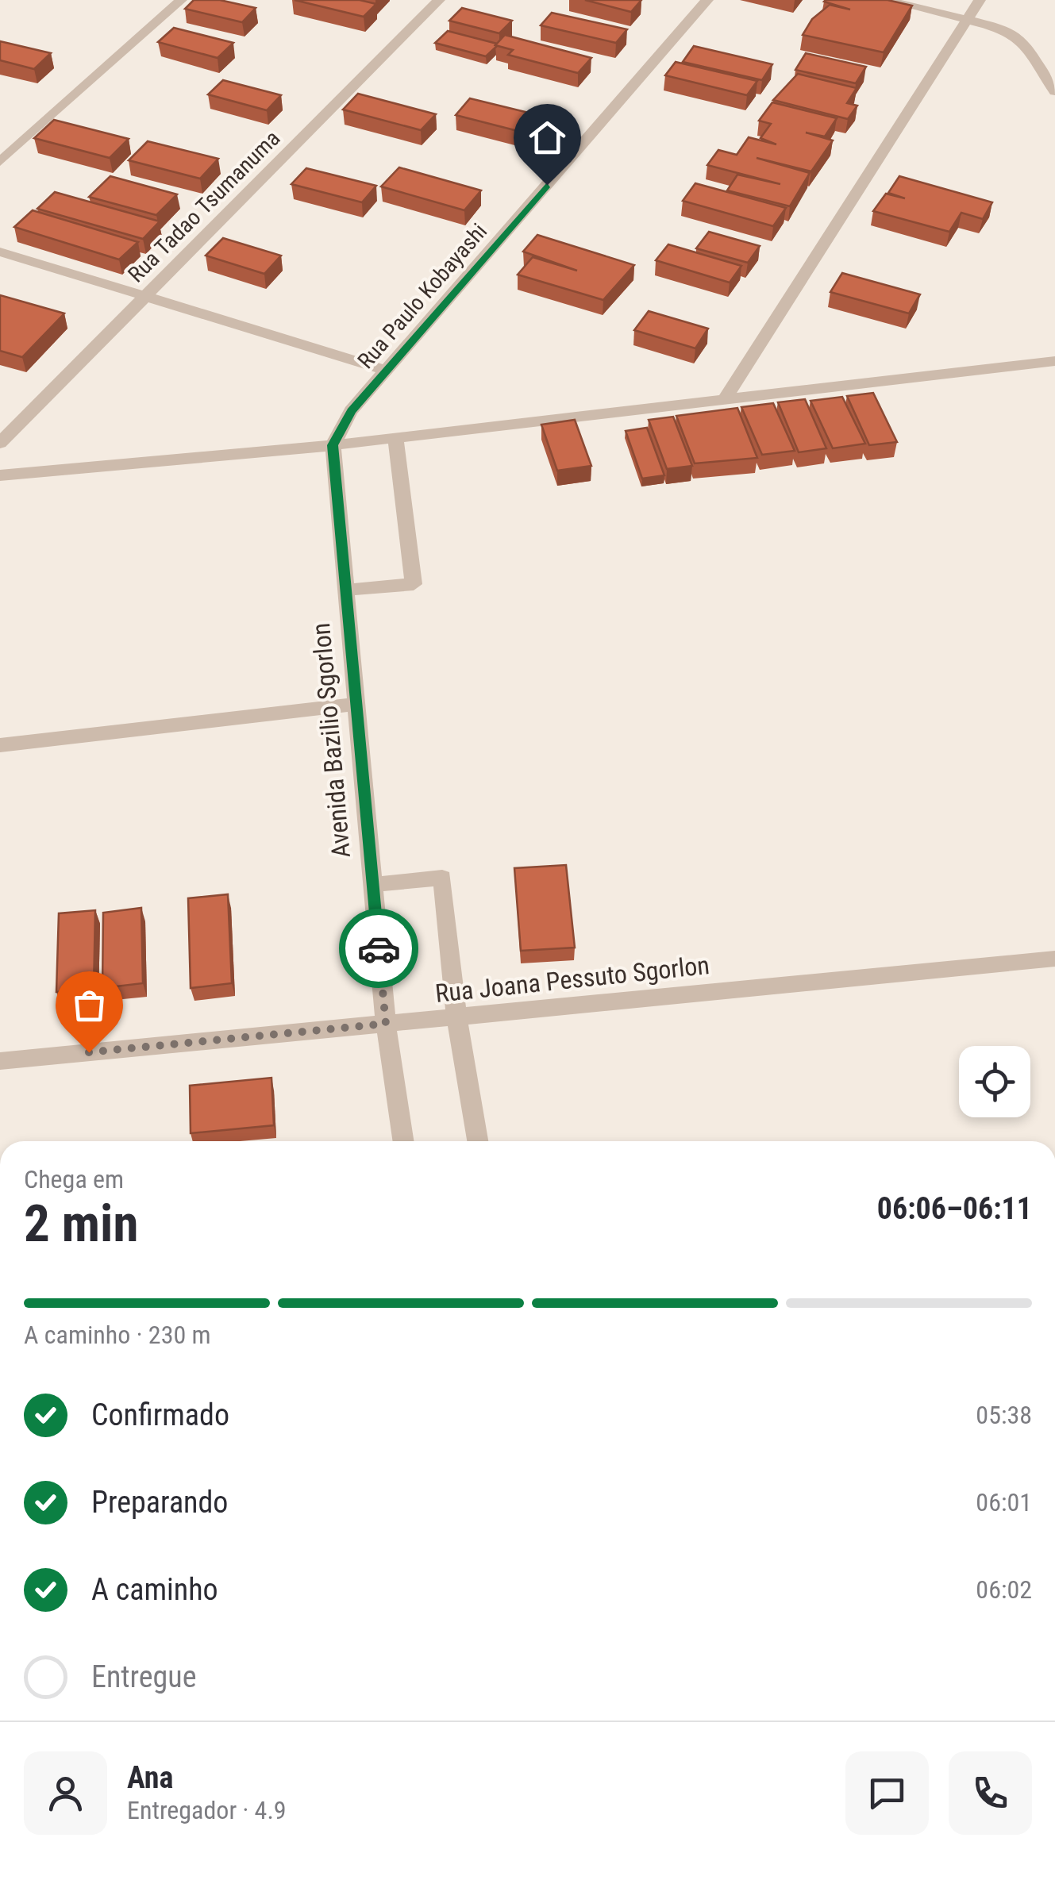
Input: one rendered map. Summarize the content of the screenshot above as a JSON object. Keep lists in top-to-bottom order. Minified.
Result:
{"streets":{"street":["Rua Tadao Tsumanuma","Rua Paulo Kobayashi","Avenida Bazilio Sgorlon","Rua Joana Pessuto Sgorlon"]},"crossings":[["Rua Paulo Kobayashi","Avenida Bazilio Sgorlon"],["Avenida Bazilio Sgorlon","Rua Joana Pessuto Sgorlon"]],"page":{"heading":["2 min","Chega em","06:06–06:11"],"panel":["Ana","Entregador · 4.9"],"bar":"A caminho · 230 m","list":[["Confirmado","05:38"],["Preparando","06:01"],["A caminho","06:02"],"Entregue"]}}
